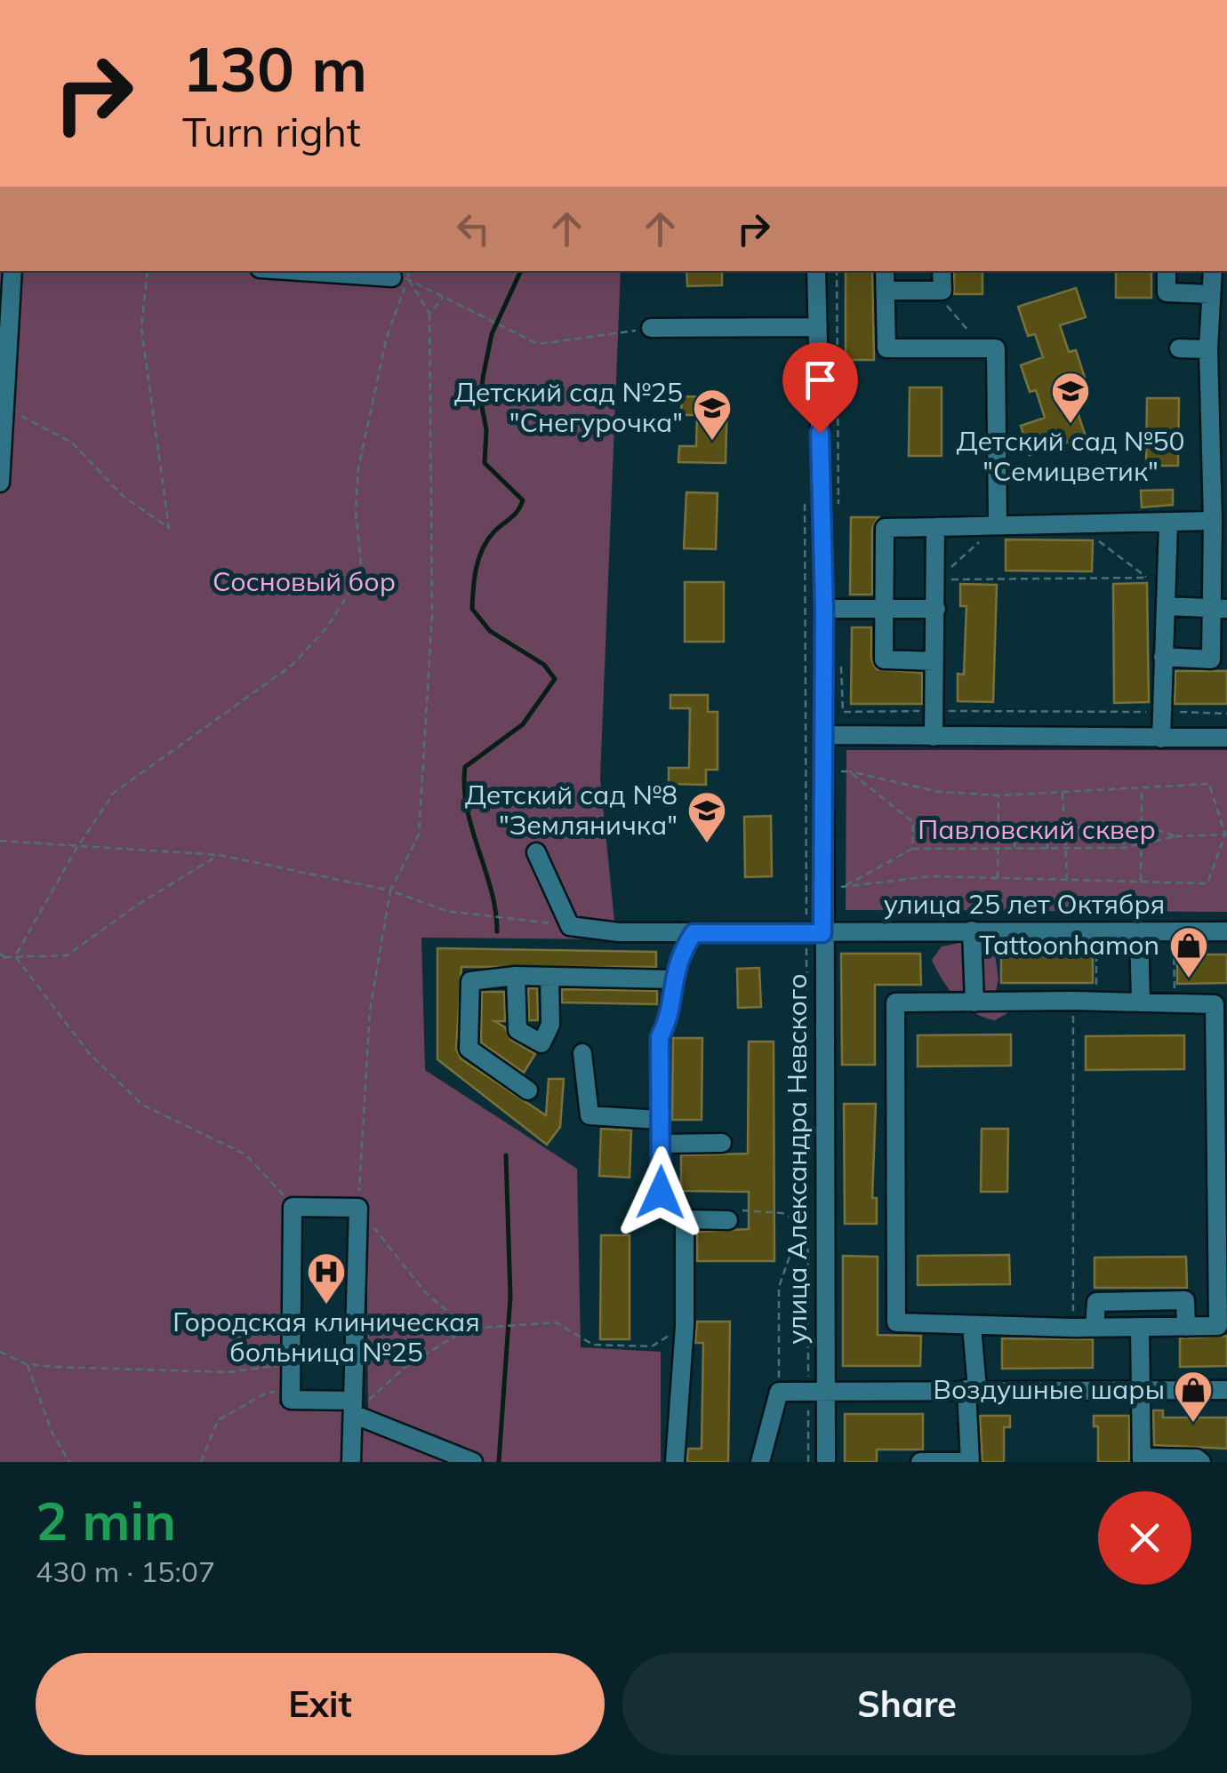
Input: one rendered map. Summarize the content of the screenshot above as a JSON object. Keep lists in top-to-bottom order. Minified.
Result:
{"streets":{"street":["улица 25 лет Октября","улица Александра Невского"]},"crossings":[["улица 25 лет Октября","улица Александра Невского"]],"parks":["Сосновый бор","Павловский сквер"],"places":{"school or university":["Детский сад №50 \"Семицветик\"","Детский сад №25 \"Снегурочка\"","Детский сад №8 \"Земляничка\""],"shop":["Tattoonhamon","Воздушные шары"],"hospital":["Городская клиническая больница №25"]},"page":{"turn":["130 m","Turn right"],"heading":["2 min","430 m · 15:07"],"buttons":["Exit","Share"]}}
